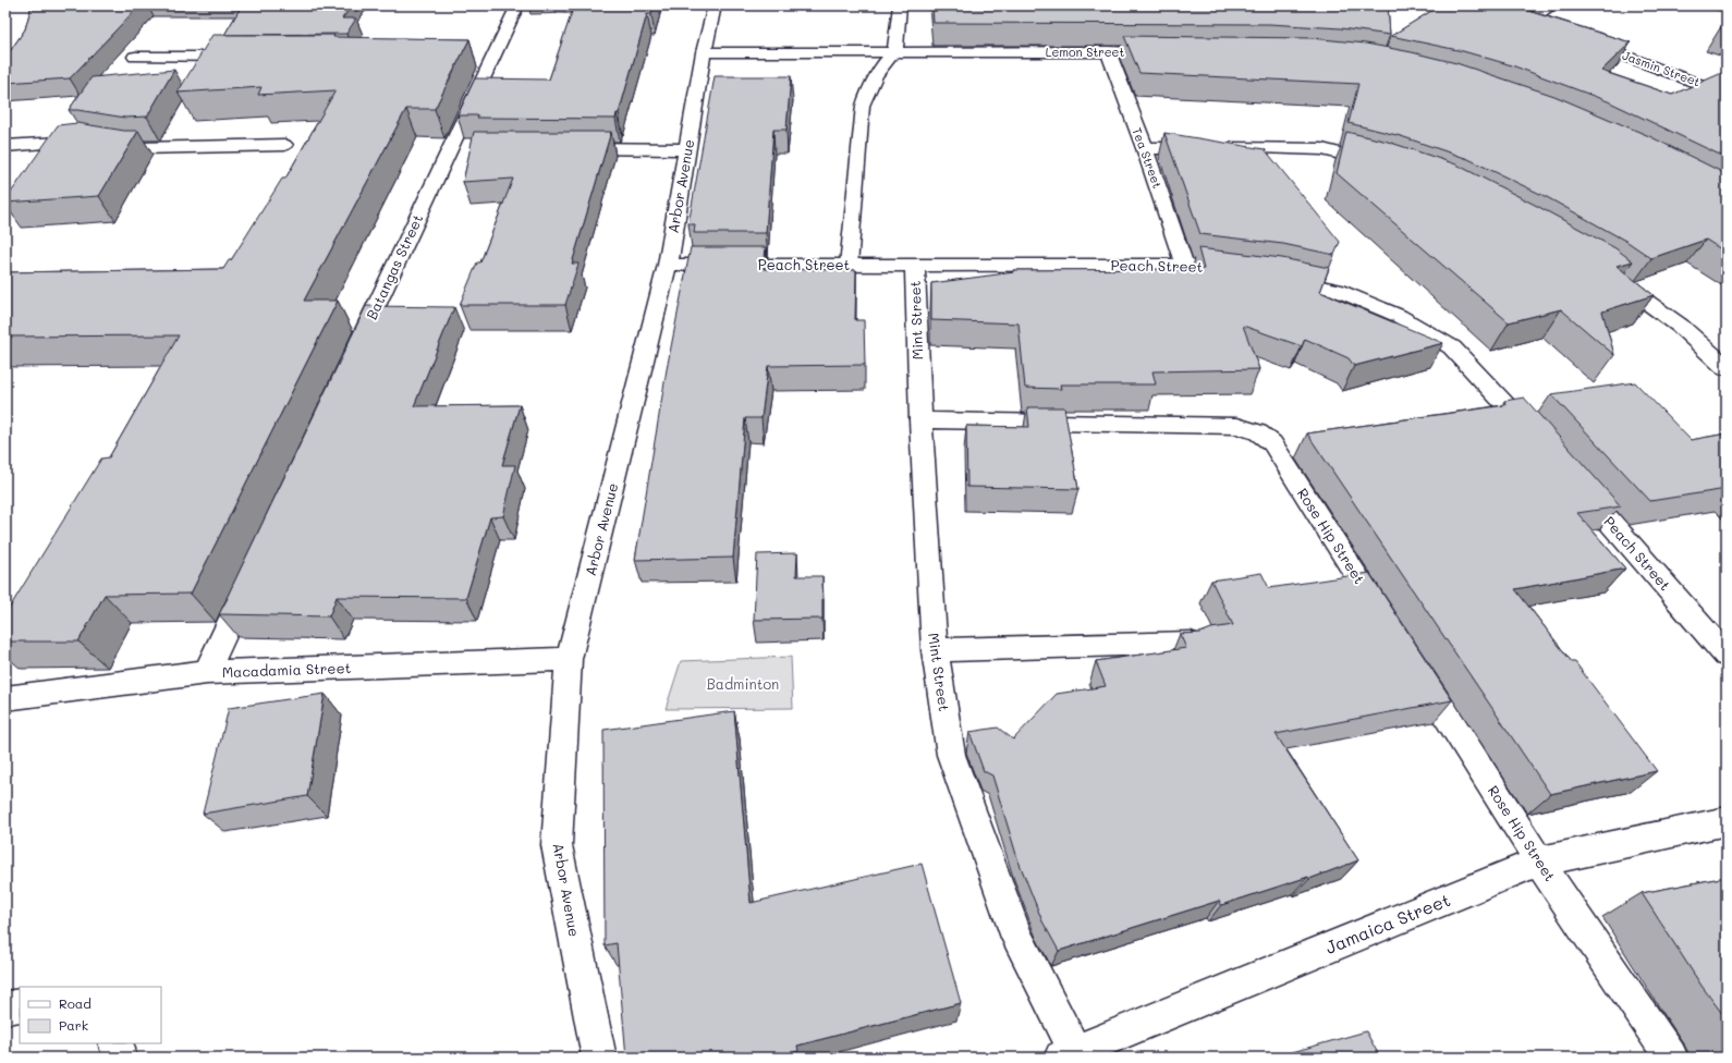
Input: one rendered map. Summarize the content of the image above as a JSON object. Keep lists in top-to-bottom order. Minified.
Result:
{"streets":{"street":["Lemon Street","Jasmin Street","Tea Street","Arbor Avenue","Peach Street","Batangas Street","Mint Street","Rose Hip Street","Macadamia Street","Jamaica Street"]},"crossings":[["Lemon Street","Tea Street"],["Lemon Street","Arbor Avenue"],["Tea Street","Peach Street"],["Arbor Avenue","Peach Street"],["Arbor Avenue","Macadamia Street"],["Peach Street","Mint Street"],["Mint Street","Rose Hip Street"],["Mint Street","Jamaica Street"],["Rose Hip Street","Jamaica Street"]],"parks":["Badminton"],"legend":["Road","Park"]}
